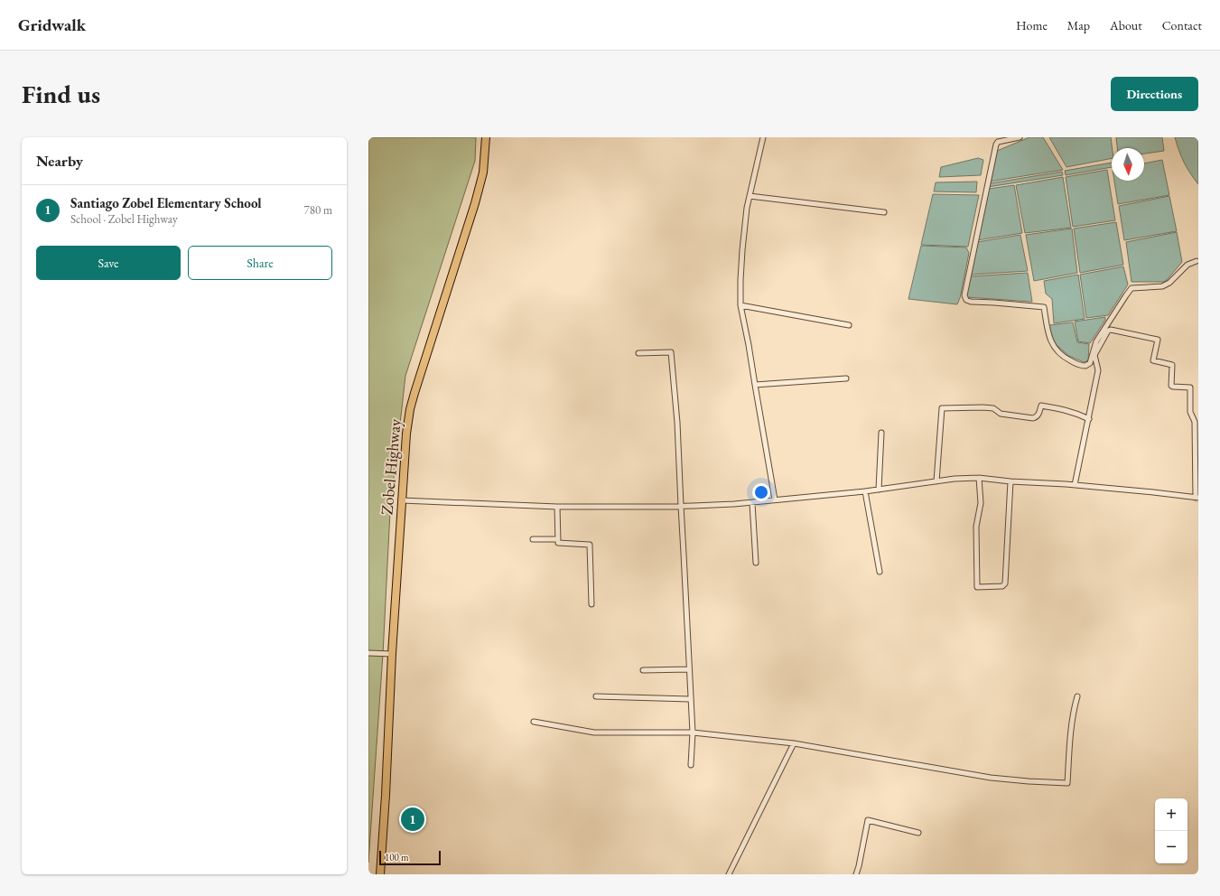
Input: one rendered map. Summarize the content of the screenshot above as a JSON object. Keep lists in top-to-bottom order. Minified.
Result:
{"streets":{"main road":["Zobel Highway"]},"scale_bar":"100 m","north":"bottom","page":{"header":"Gridwalk","nav":["Home","Map","About","Contact"],"buttons":["Directions",["Save","Share"]],"title":"Find us","heading":"Nearby","list":[{"mark":"1","name":"Santiago Zobel Elementary School","note":"School · Zobel Highway","value":"780 m"}],"map_buttons":["+","−"],"pins":"1","scale":"100 m"}}
